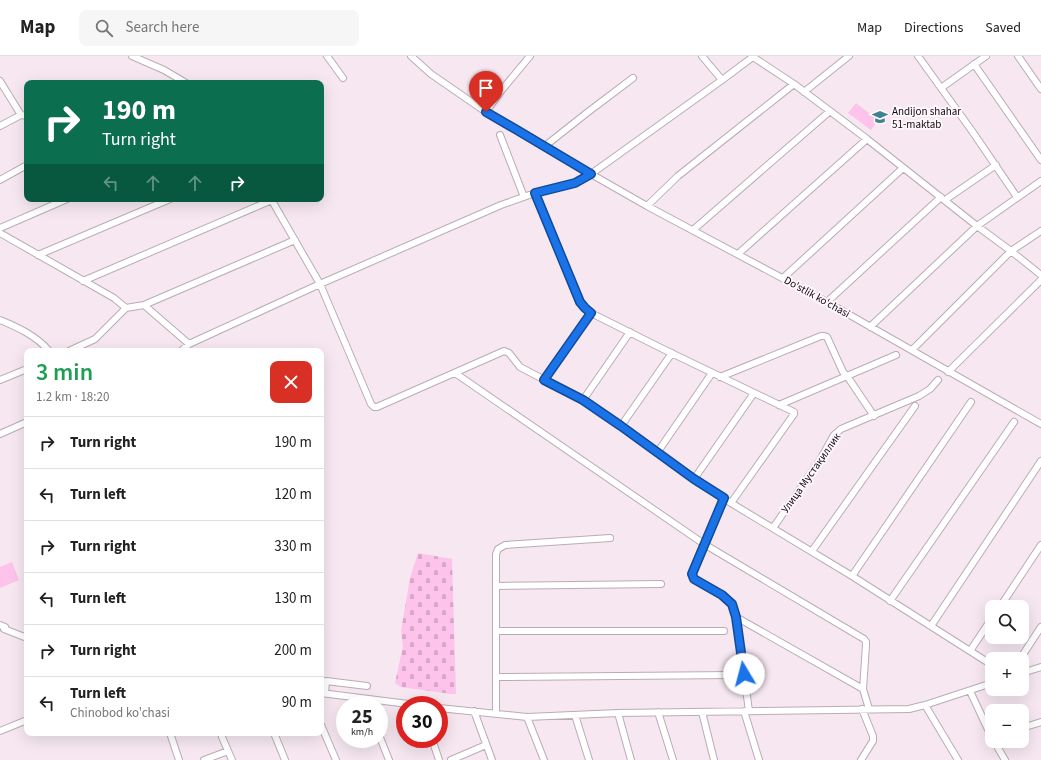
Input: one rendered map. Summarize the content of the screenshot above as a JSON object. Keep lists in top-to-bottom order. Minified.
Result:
{"streets":{"street":["Do'stlik ko'chasi","Улица Мустақиллик"]},"places":{"school or university":["Andijon shahar 51-maktab"]},"page":{"header":"Map","search":"Search here","nav":["Map","Directions","Saved"],"turn":["190 m","Turn right"],"heading":["3 min","1.2 km · 18:20"],"list":[{"name":"Turn right","value":"190 m"},{"name":"Turn left","value":"120 m"},{"name":"Turn right","value":"330 m"},{"name":"Turn left","value":"130 m"},{"name":"Turn right","value":"200 m"},{"name":"Turn left","note":"Chinobod ko'chasi","value":"90 m"}],"map_buttons":["+","−"],"speed":"25 km/h","limit":"30"}}
